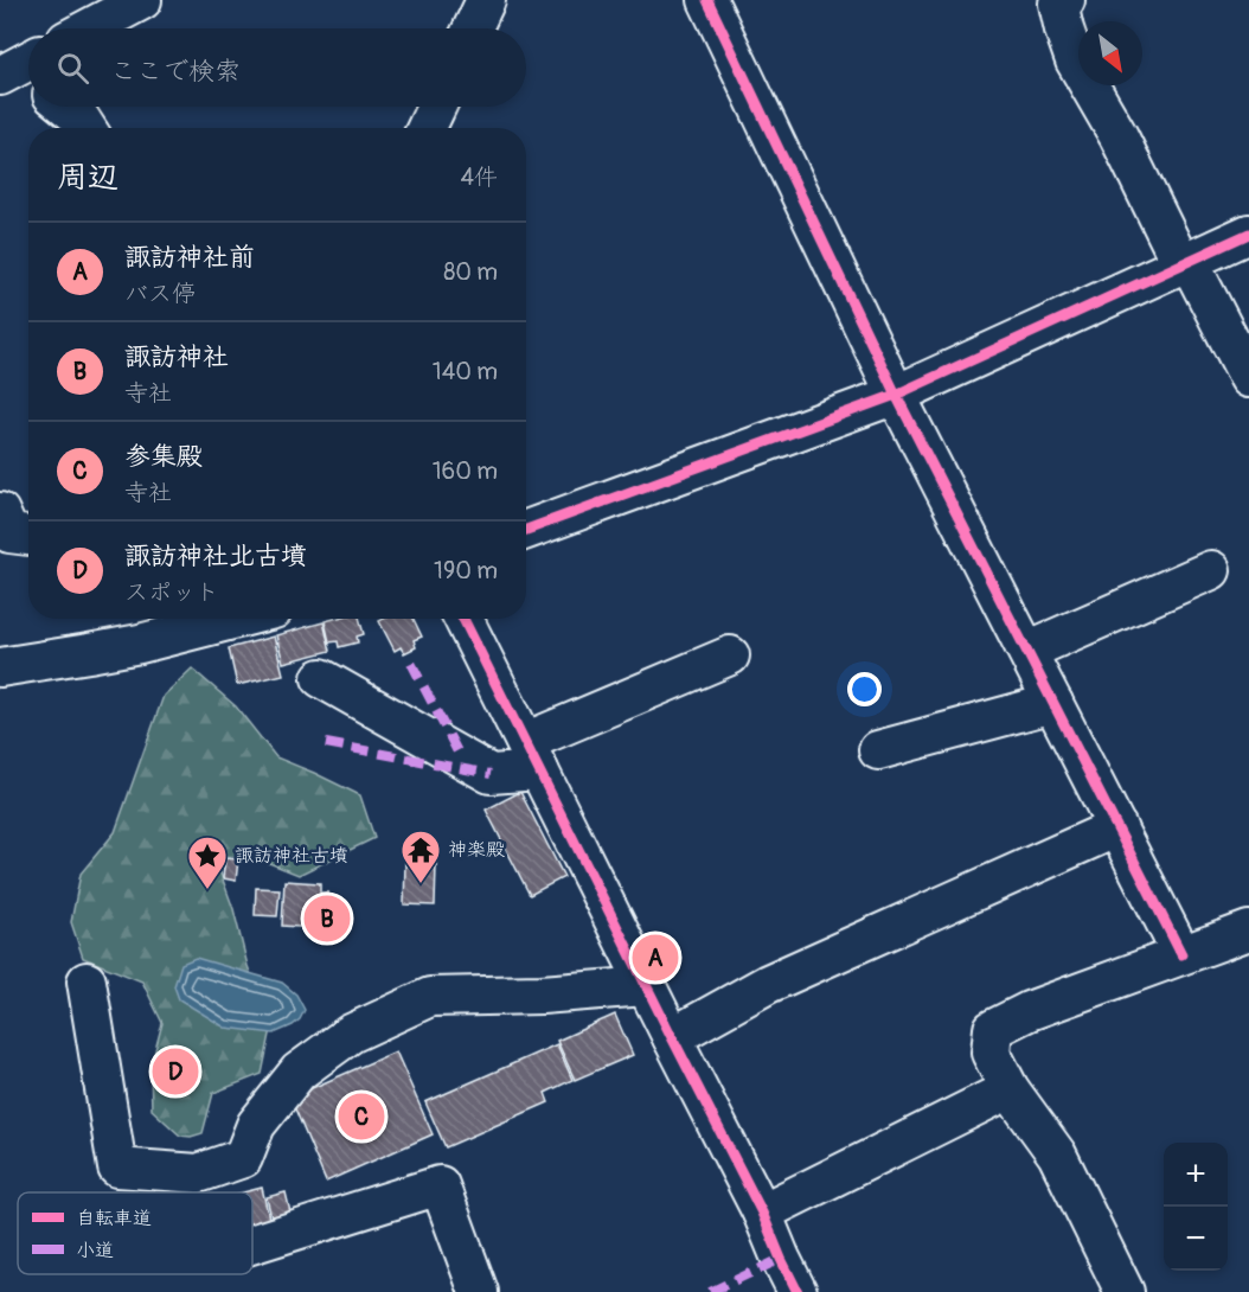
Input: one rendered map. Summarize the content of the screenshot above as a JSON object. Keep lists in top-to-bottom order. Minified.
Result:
{"places":{"temple":["神楽殿"],"place":["諏訪神社古墳"]},"legend":["自転車道","小道"],"north":"bottom right","page":{"search":"ここで検索","heading":["周辺","4件"],"list":[{"mark":"A","name":"諏訪神社前","note":"バス停","value":"80 m"},{"mark":"B","name":"諏訪神社","note":"寺社","value":"140 m"},{"mark":"C","name":"参集殿","note":"寺社","value":"160 m"},{"mark":"D","name":"諏訪神社北古墳","note":"スポット","value":"190 m"}],"pins":["B","A","D","C"],"map_buttons":["+","−"]}}
